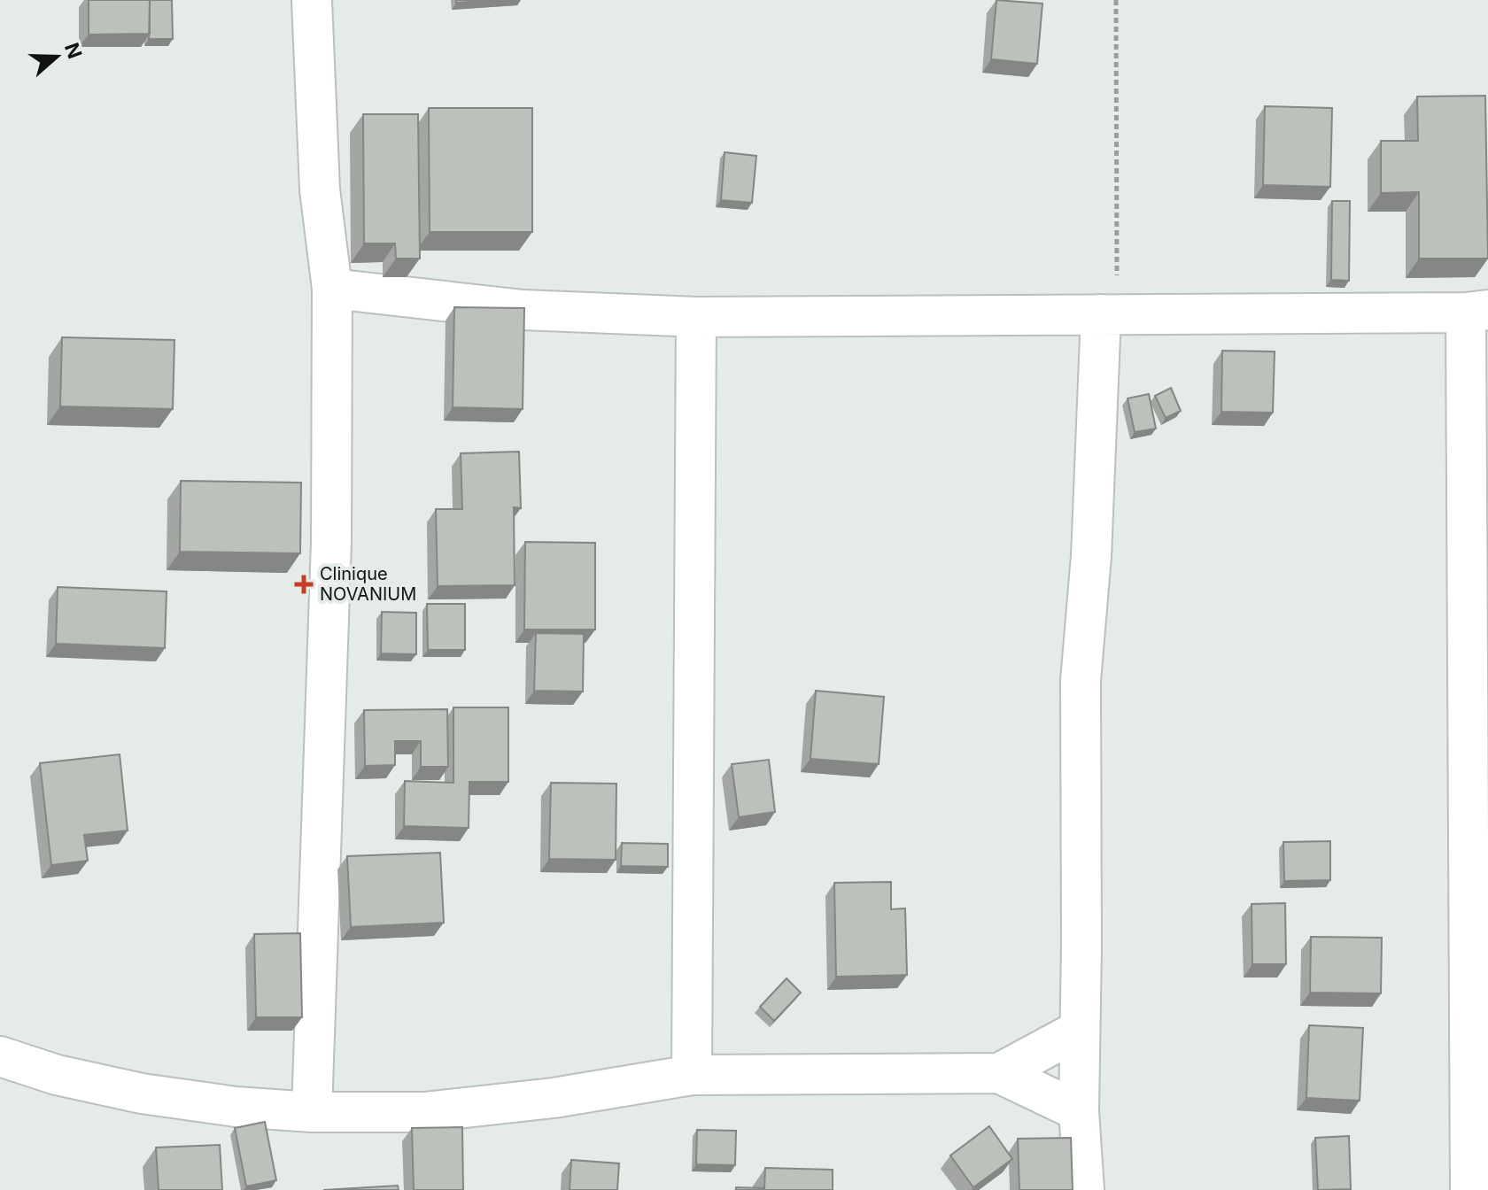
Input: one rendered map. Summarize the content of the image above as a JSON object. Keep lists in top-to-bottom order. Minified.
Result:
{"places":{"health":["Clinique NOVANIUM"]},"north":"right"}
